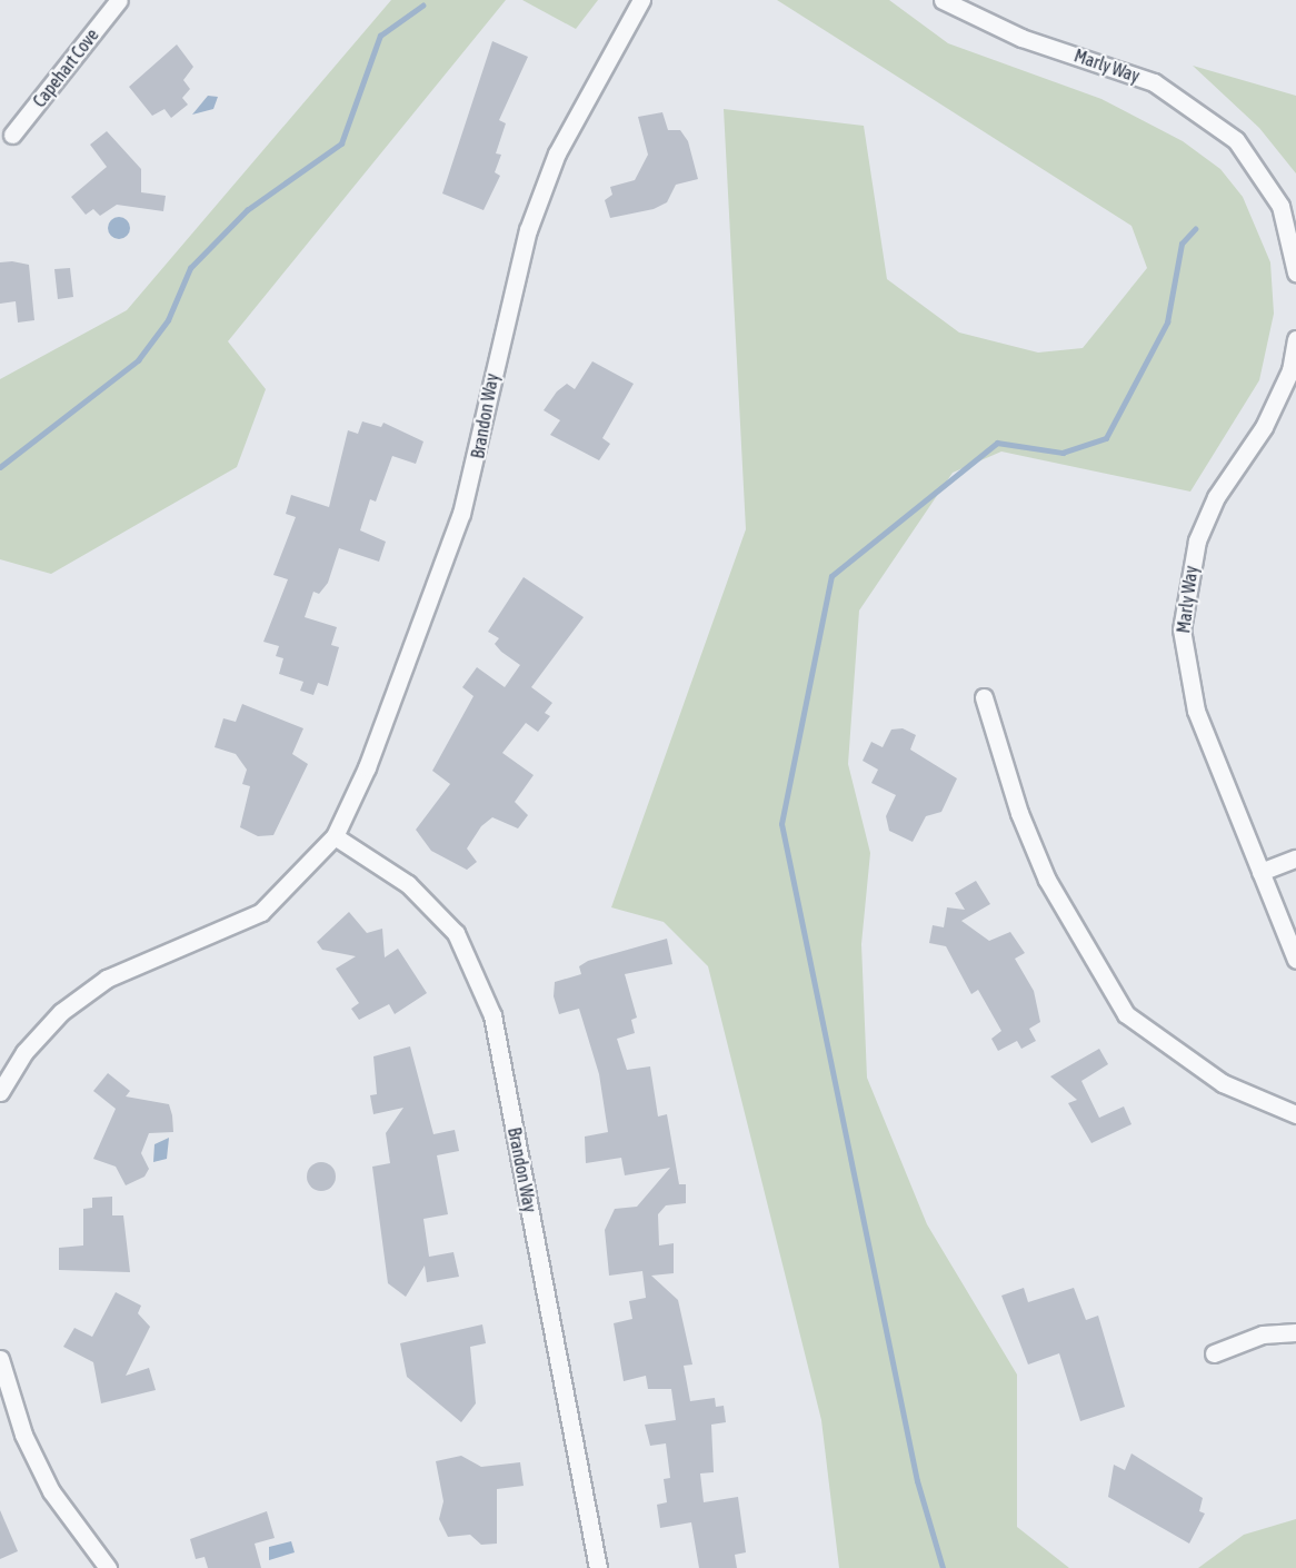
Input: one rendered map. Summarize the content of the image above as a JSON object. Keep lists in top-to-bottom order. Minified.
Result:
{"streets":{"street":["Marly Way","Capehart Cove","Brandon Way"]}}
